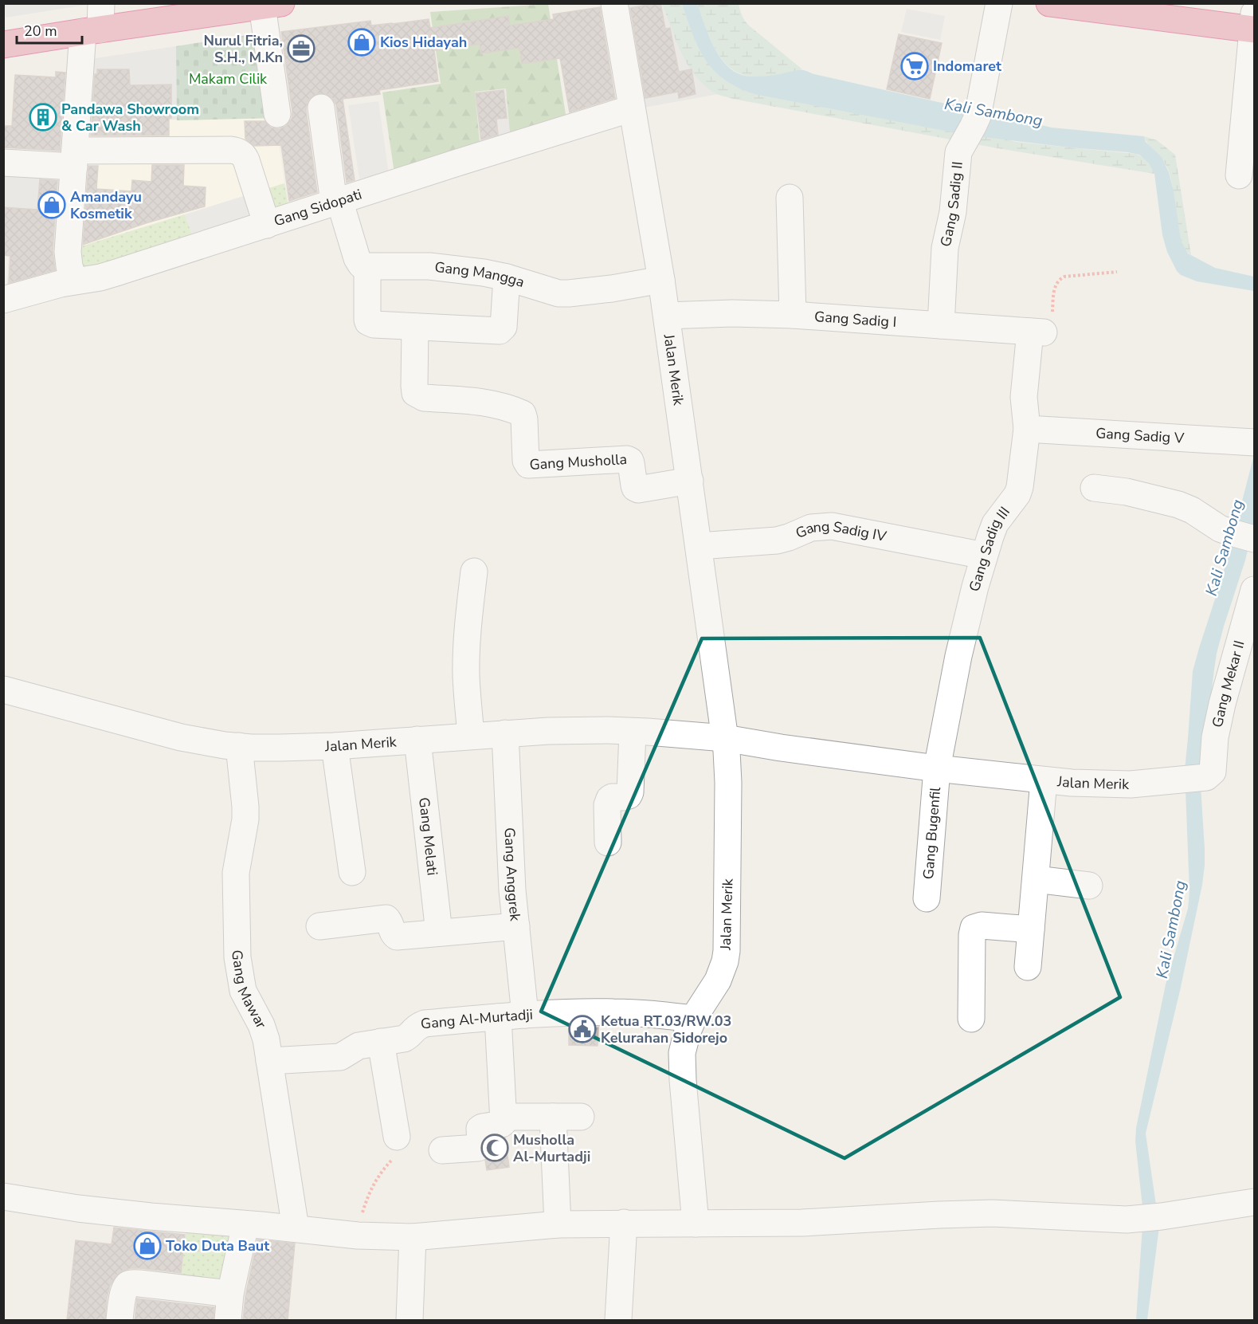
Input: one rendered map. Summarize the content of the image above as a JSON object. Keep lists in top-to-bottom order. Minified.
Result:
{"streets":{"street":["Gang Sadig II","Gang Sidopati","Gang Mangga","Gang Sadig I","Jalan Merik","Gang Sadig V","Gang Musholla","Gang Sadig IV","Gang Sadig III","Gang Mekar II","Gang Bugenfil","Gang Melati","Gang Anggrek","Gang Mawar","Gang Al-Murtadji"]},"crossings":[["Gang Sadig II","Gang Sadig I"],["Gang Sidopati","Jalan Merik"],["Gang Mangga","Jalan Merik"],["Gang Sadig I","Jalan Merik"],["Gang Sadig I","Gang Sadig III"],["Jalan Merik","Gang Musholla"],["Jalan Merik","Gang Sadig IV"],["Jalan Merik","Gang Sadig III"],["Jalan Merik","Gang Mekar II"],["Jalan Merik","Gang Bugenfil"],["Jalan Merik","Gang Melati"],["Jalan Merik","Gang Anggrek"],["Jalan Merik","Gang Mawar"],["Jalan Merik","Gang Al-Murtadji"],["Gang Sadig V","Gang Sadig III"],["Gang Sadig IV","Gang Sadig III"],["Gang Sadig III","Gang Bugenfil"],["Gang Anggrek","Gang Al-Murtadji"],["Gang Mawar","Gang Al-Murtadji"]],"water":["Kali Sambong"],"parks":["Makam Cilik"],"places":{"shop":["Kios Hidayah","Amandayu Kosmetik","Toko Duta Baut"],"office":["Nurul Fitria, S.H., M.Kn"],"supermarket":["Indomaret"],"building":["Pandawa Showroom & Car Wash"],"public building":["Ketua RT.03/RW.03 Kelurahan Sidorejo"],"mosque":["Musholla Al-Murtadji"]},"scale_bar":"20 m"}
